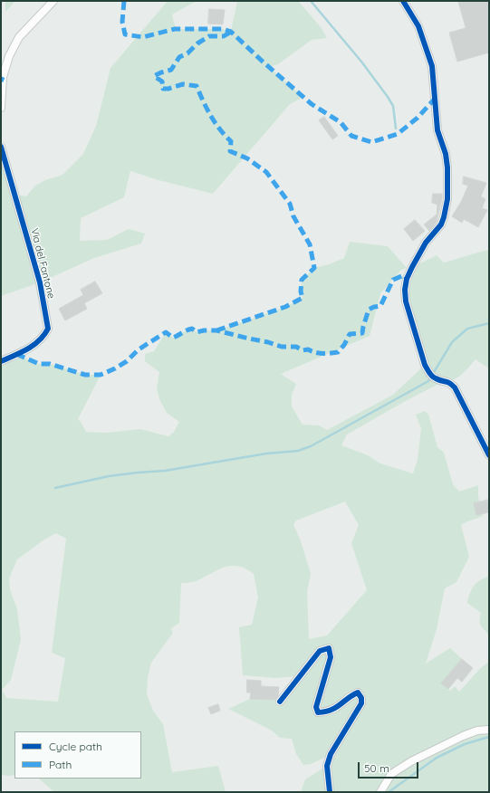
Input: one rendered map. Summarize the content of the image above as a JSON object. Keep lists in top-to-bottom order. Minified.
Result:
{"streets":{"street":["Via del Fantone"]},"legend":["Cycle path","Path"],"scale_bar":"50 m"}
